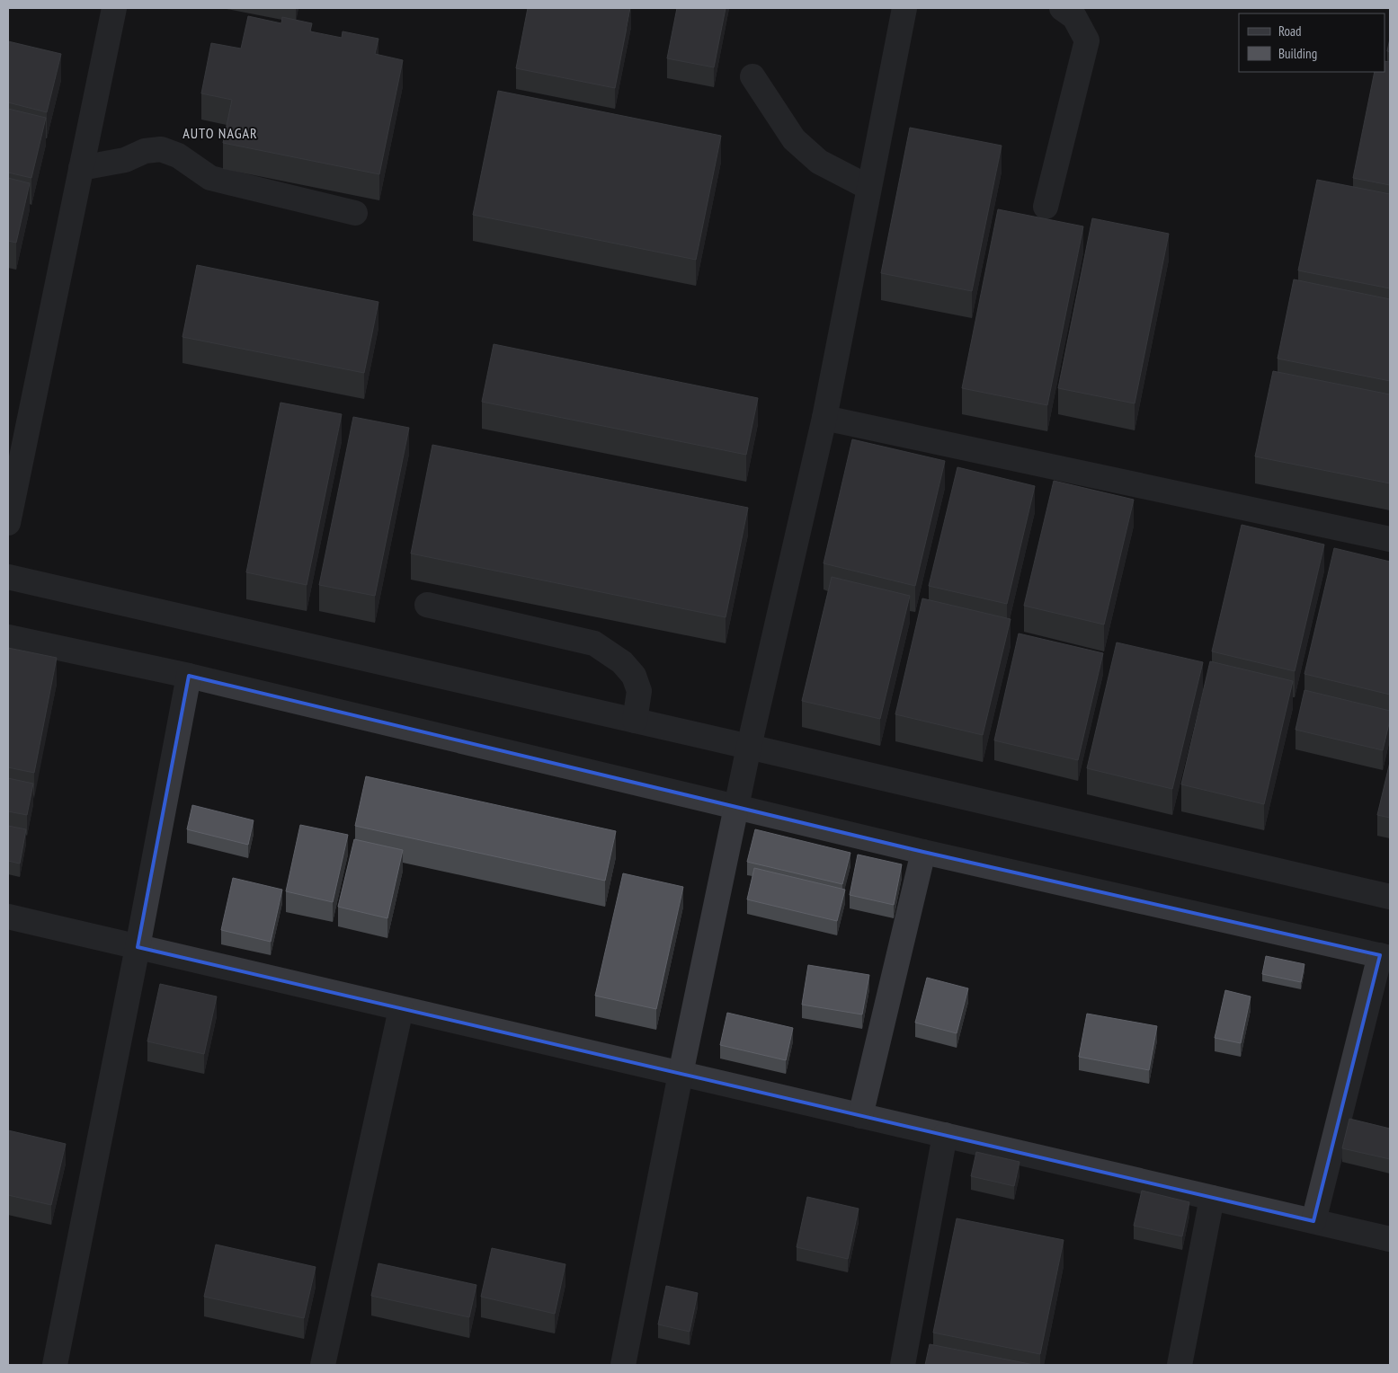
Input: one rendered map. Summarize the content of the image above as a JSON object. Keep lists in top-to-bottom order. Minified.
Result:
{"districts":["AUTO NAGAR"],"legend":["Road","Building"]}
